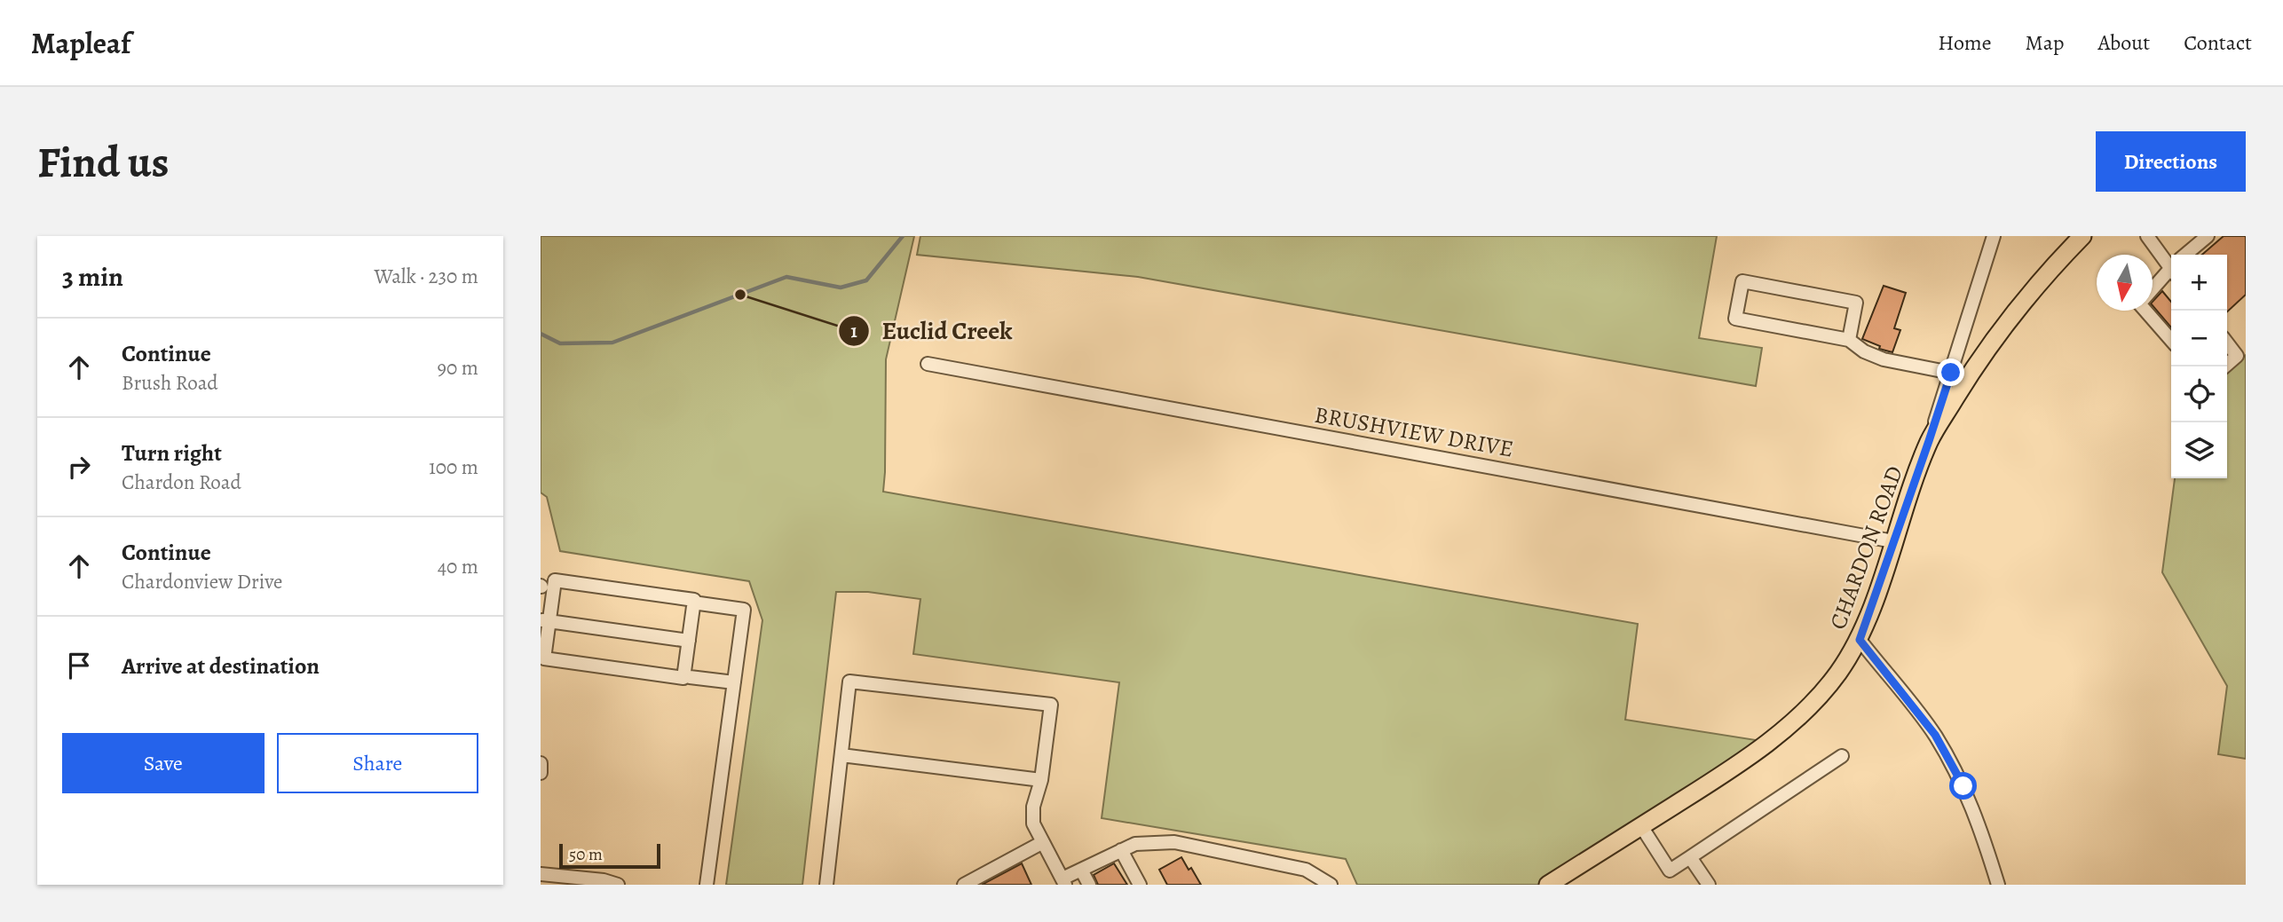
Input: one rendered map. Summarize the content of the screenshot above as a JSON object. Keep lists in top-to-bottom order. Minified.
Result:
{"streets":{"main road":["CHARDON ROAD"],"street":["BRUSHVIEW DRIVE"]},"crossings":[["BRUSHVIEW DRIVE","CHARDON ROAD"]],"places":["Euclid Creek"],"scale_bar":"50 m","north":"bottom","page":{"header":"Mapleaf","nav":["Home","Map","About","Contact"],"buttons":["Directions",["Save","Share"]],"title":"Find us","heading":["3 min","Walk · 230 m"],"map_buttons":["+","−"],"list":[["Continue","Brush Road","90 m"],["Turn right","Chardon Road","100 m"],["Continue","Chardonview Drive","40 m"],"Arrive at destination"],"scale":"50 m"}}
